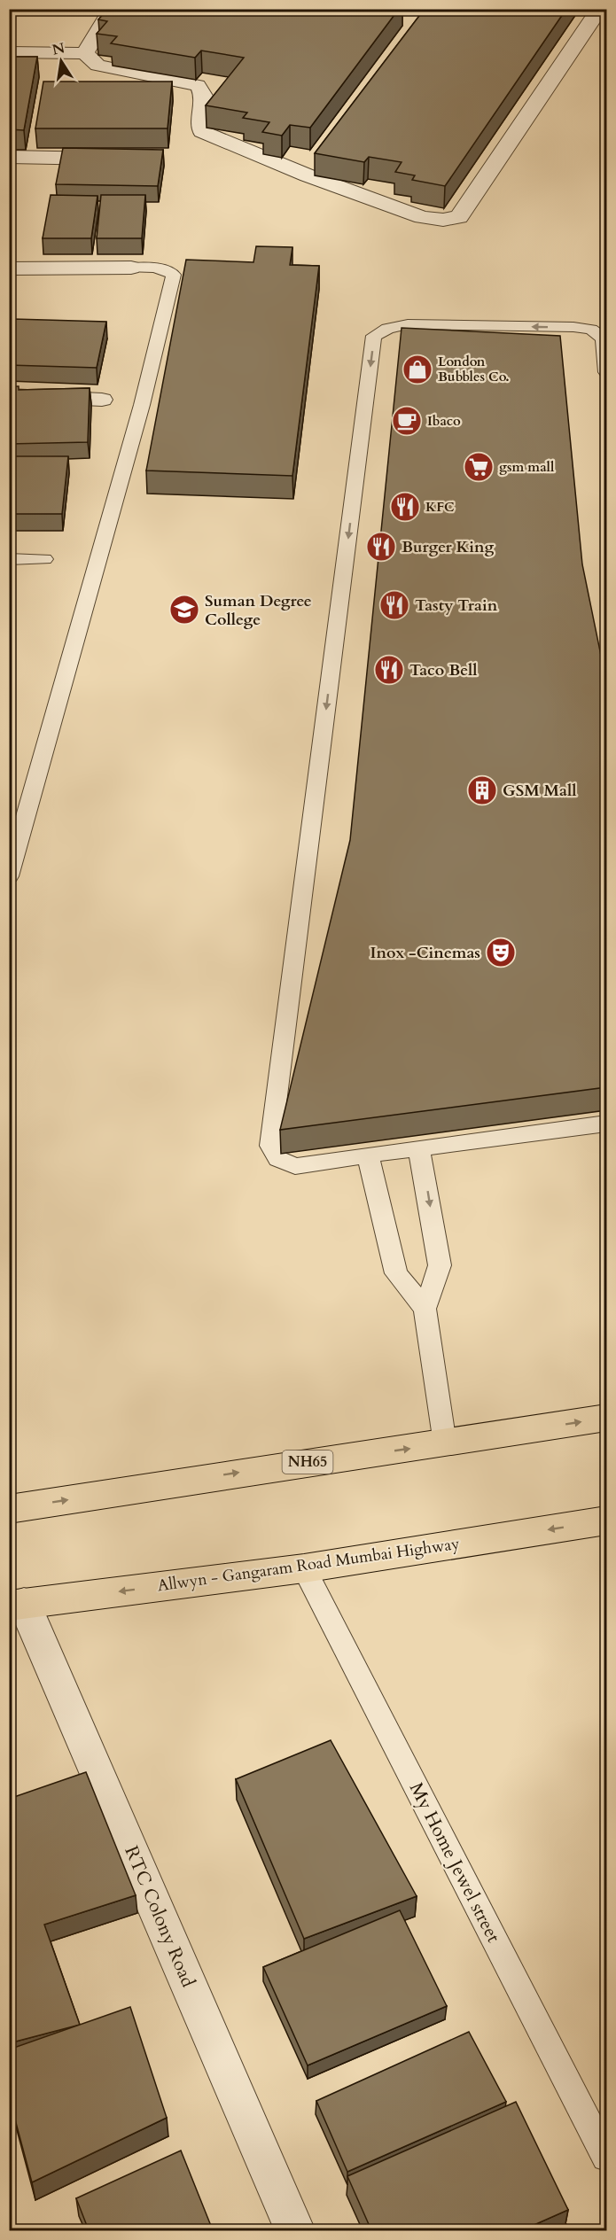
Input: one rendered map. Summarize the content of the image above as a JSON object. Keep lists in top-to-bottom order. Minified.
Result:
{"streets":{"highway":["NH65","Allwyn - Gangaram Road Mumbai Highway"],"street":["RTC Colony Road"],"lane":["My Home Jewel street"]},"crossings":[["Allwyn - Gangaram Road Mumbai Highway","My Home Jewel street"],["Allwyn - Gangaram Road Mumbai Highway","RTC Colony Road"]],"places":{"shop":["London Bubbles Co."],"cafe":["Ibaco"],"supermarket":["gsm mall"],"restaurant":["KFC","Burger King","Tasty Train","Taco Bell"],"school or university":["Suman Degree College"],"building":["GSM Mall"],"theatre":["Inox -Cinemas"]},"north":"top"}
